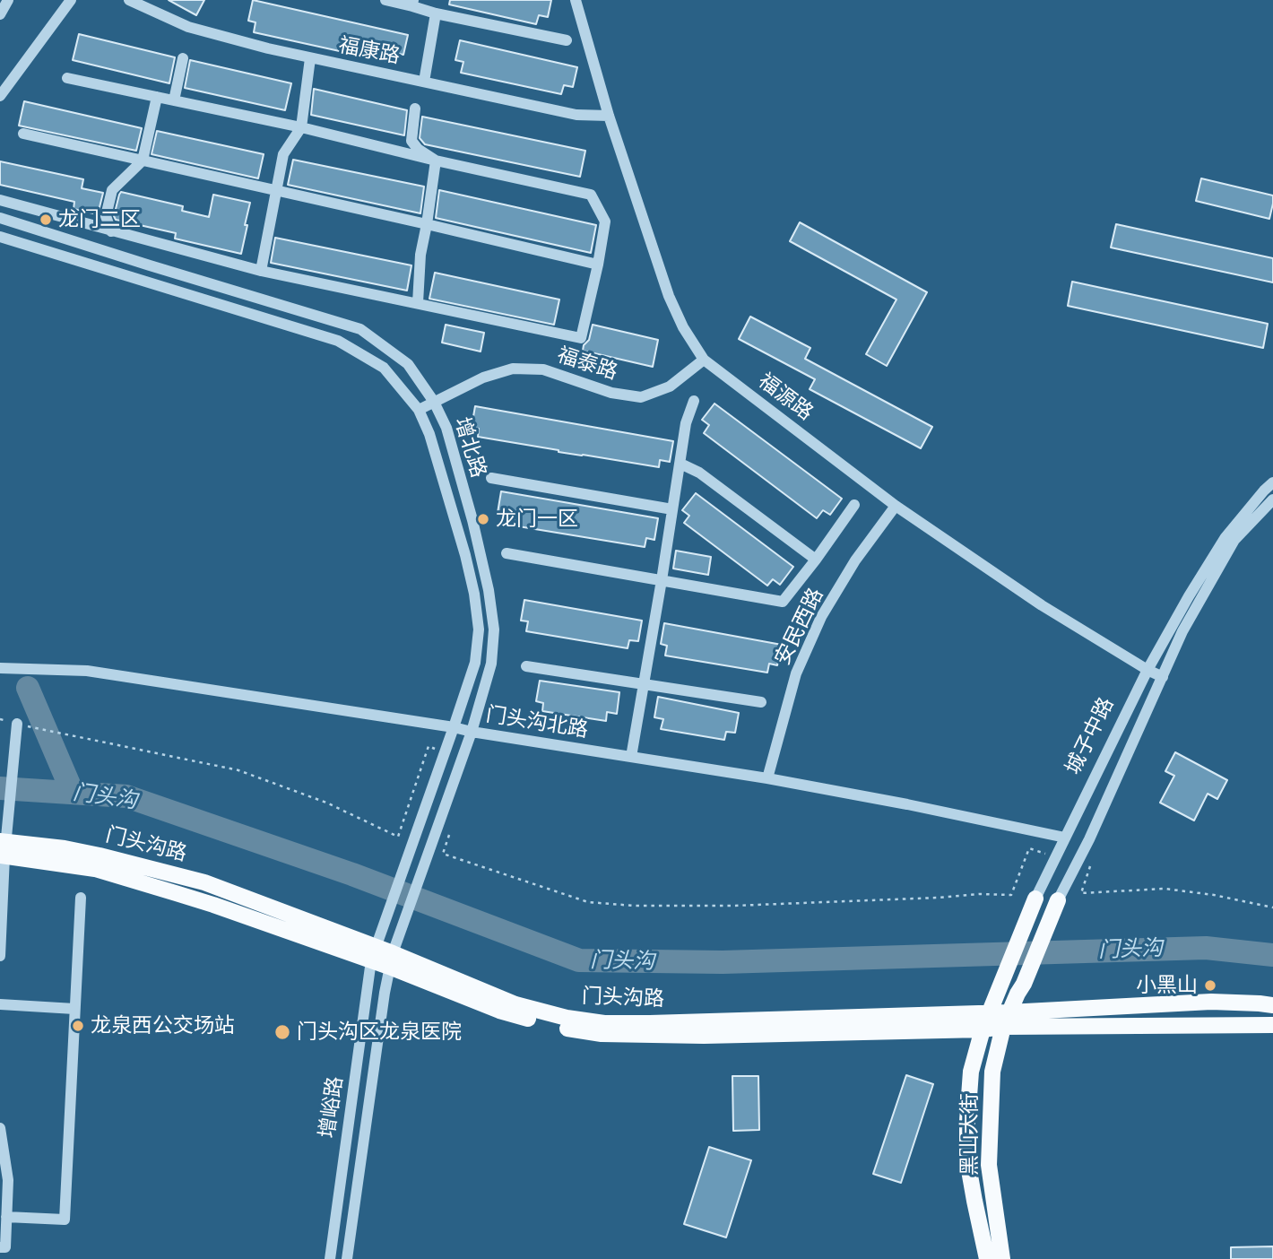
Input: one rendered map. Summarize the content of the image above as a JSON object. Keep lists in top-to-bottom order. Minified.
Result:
{"streets":{"main road":["城子中路","门头沟路","黑山大街"],"street":["福康路","福泰路","福源路","增北路","安民西路","门头沟北路","增峪路"]},"crossings":[["福康路","福源路"],["福泰路","福源路"],["福泰路","增北路"],["福源路","安民西路"],["福源路","城子中路"],["增北路","门头沟北路"],["增北路","门头沟路"],["增北路","增峪路"],["安民西路","门头沟北路"],["门头沟北路","城子中路"],["城子中路","门头沟路"],["城子中路","黑山大街"],["门头沟路","增峪路"],["门头沟路","黑山大街"]],"water":["门头沟"],"places":["龙门二区","龙门一区","小黑山","龙泉西公交场站","门头沟区龙泉医院"]}
